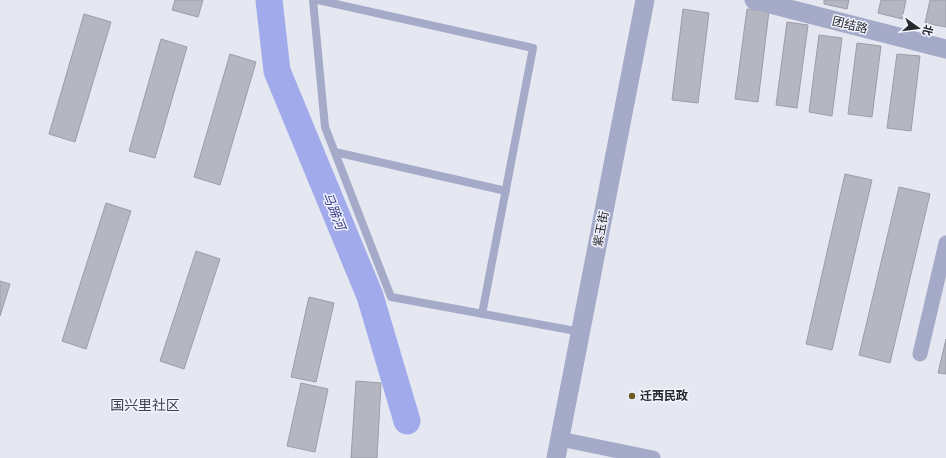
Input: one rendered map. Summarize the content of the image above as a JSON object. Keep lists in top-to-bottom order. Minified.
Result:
{"streets":{"street":["团结路","紫玉街"]},"districts":["国兴里社区"],"water":["马蹄河"],"places":["迁西民政"],"north":"right"}
